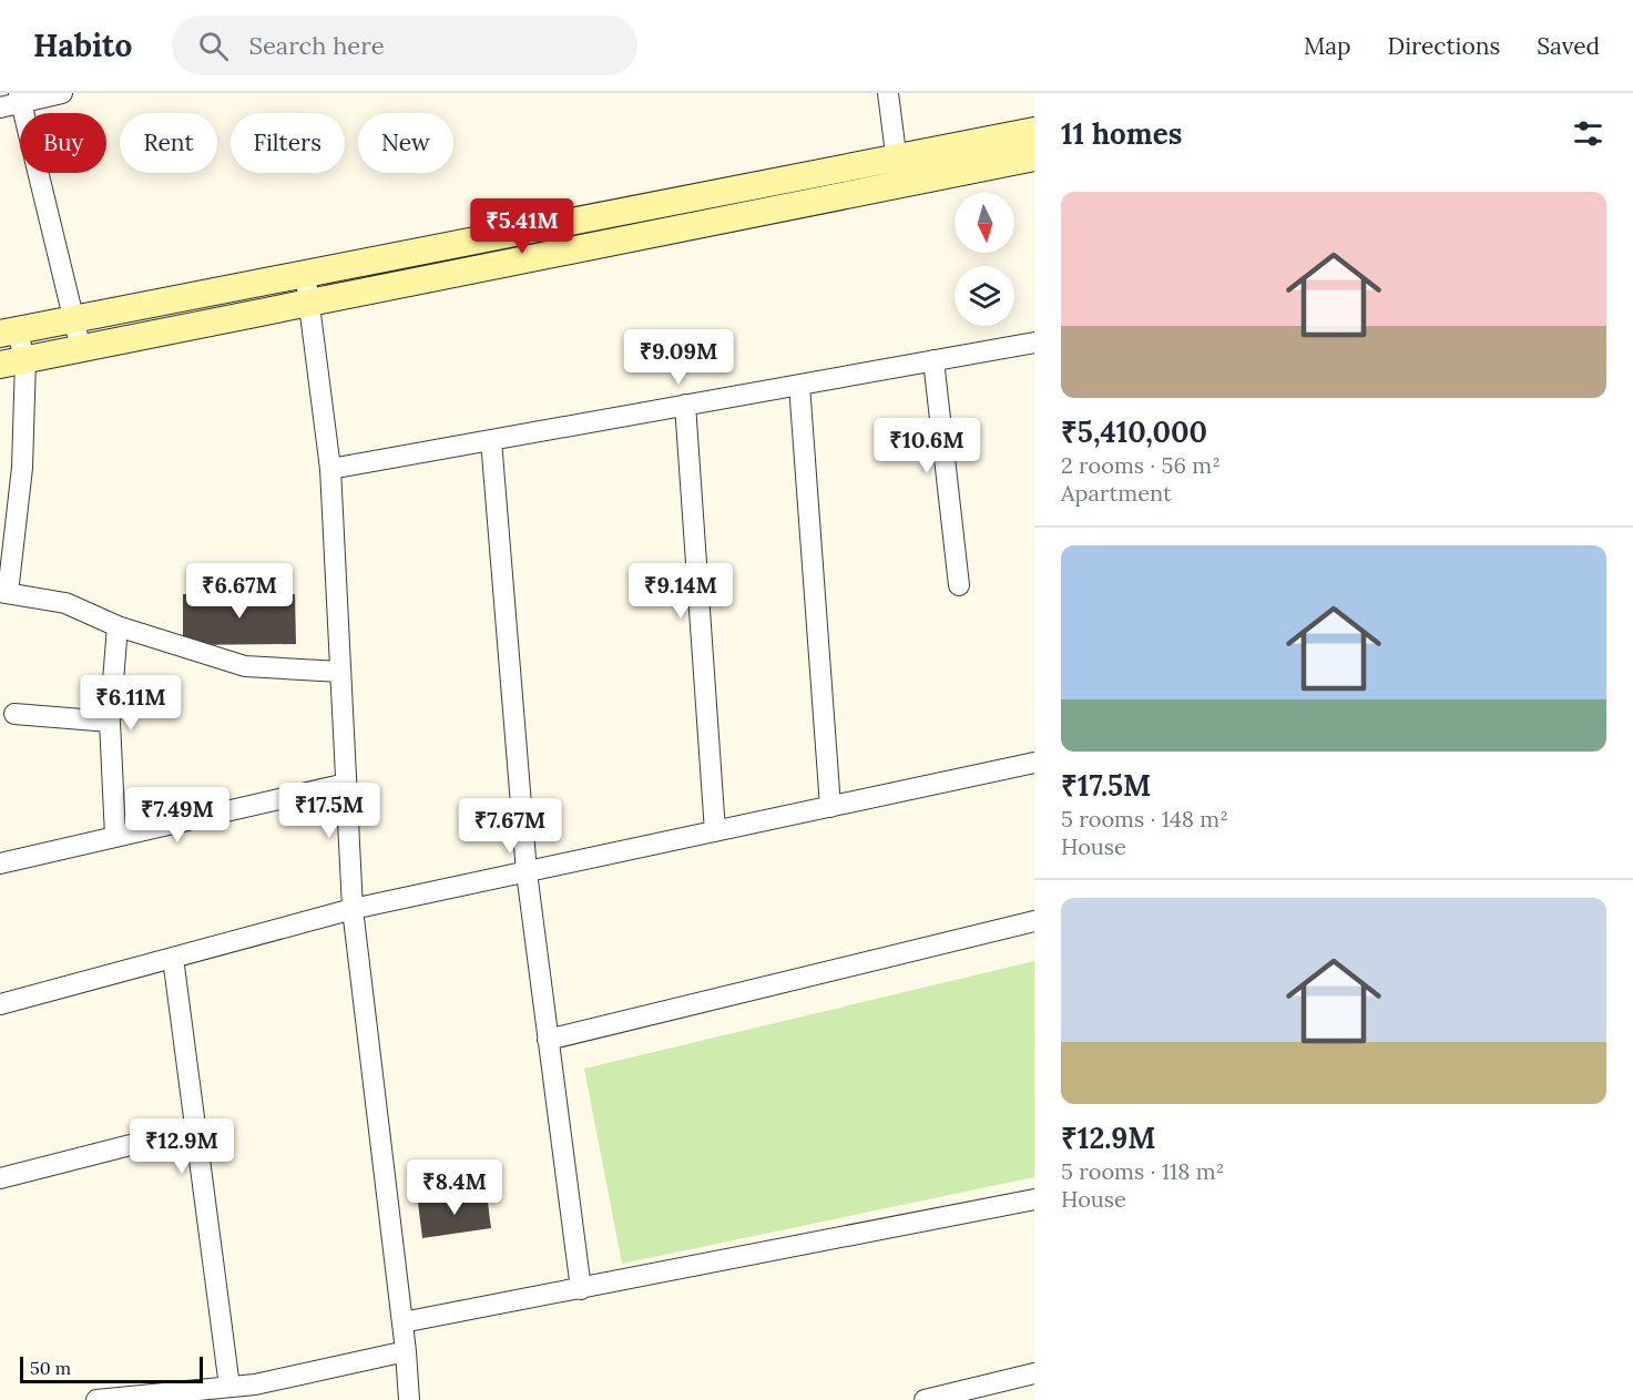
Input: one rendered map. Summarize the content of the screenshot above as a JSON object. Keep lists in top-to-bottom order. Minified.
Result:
{"scale_bar":"50 m","north":"bottom","page":{"header":"Habito","search":"Search here","nav":["Map","Directions","Saved"],"heading":"11 homes","chip":["Buy","Rent","Filters","New"],"list":[{"name":"₹5,410,000","note":"2 rooms · 56 m² · Apartment"},{"name":"₹17.5M","note":"5 rooms · 148 m² · House"},{"name":"₹12.9M","note":"5 rooms · 118 m² · House"}],"price":["₹5.41M","₹9.09M","₹10.6M","₹6.67M","₹9.14M","₹6.11M","₹17.5M","₹7.49M","₹7.67M","₹12.9M","₹8.4M"],"scale":"50 m"}}
